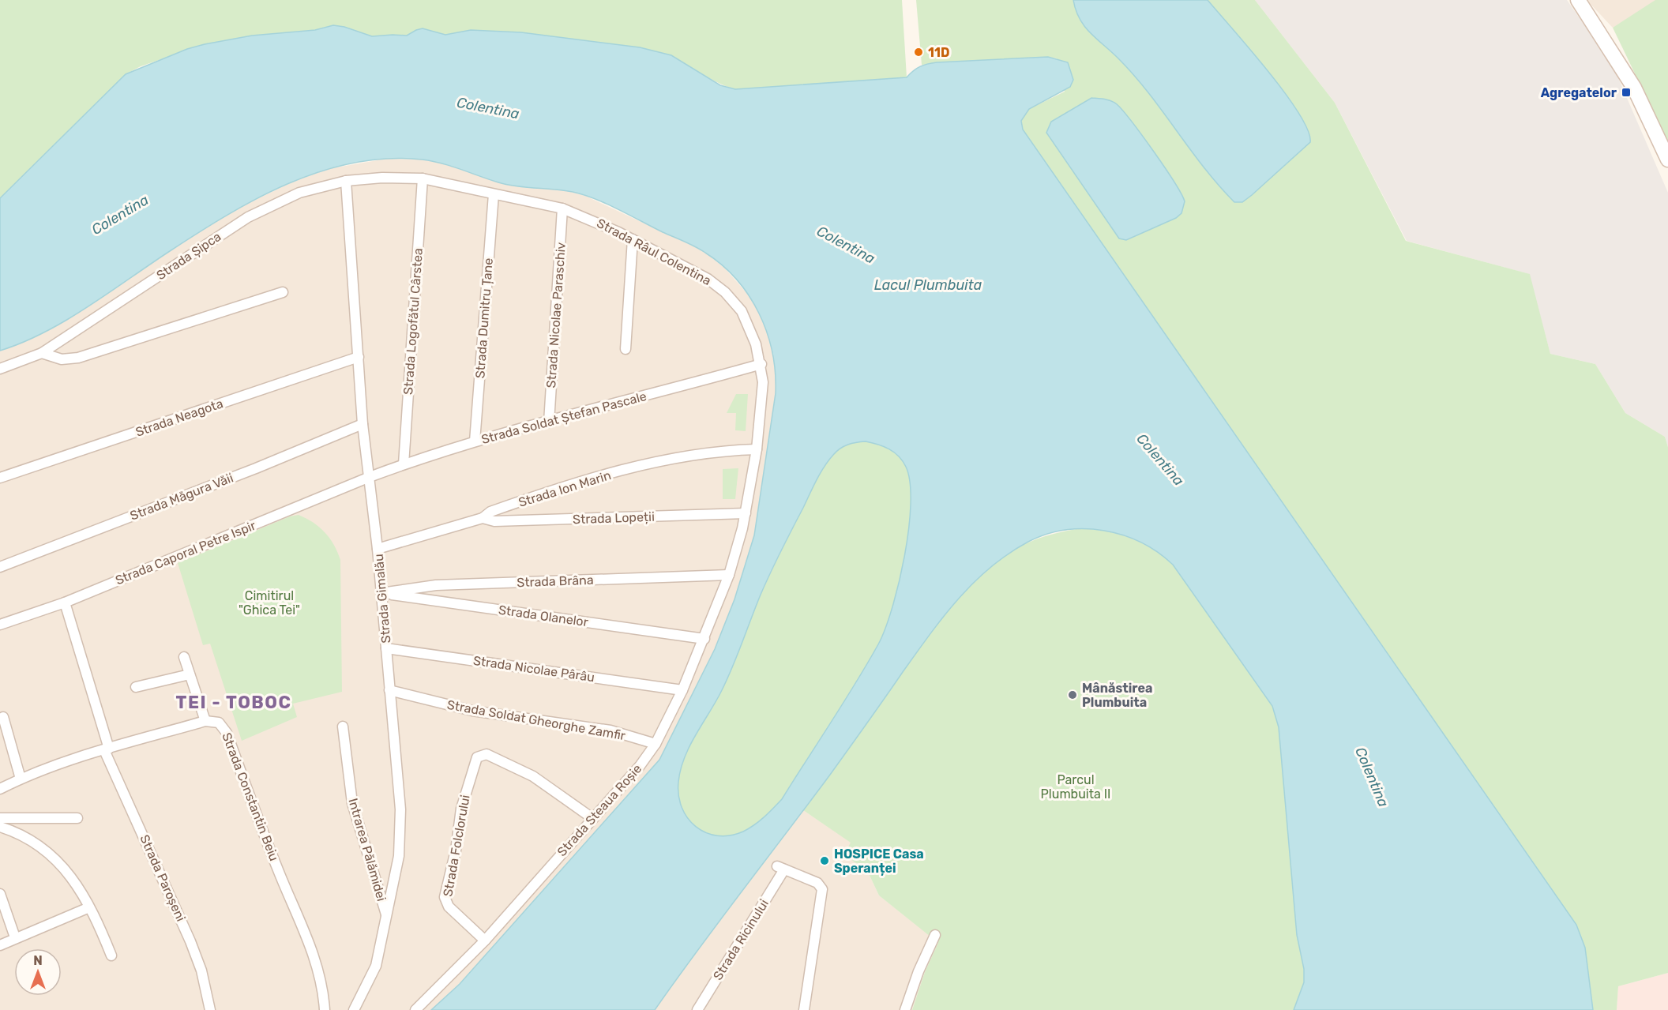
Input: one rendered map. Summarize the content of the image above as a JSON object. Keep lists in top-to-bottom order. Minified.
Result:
{"streets":{"street":["Strada Râul Colentina","Strada Șipca","Strada Nicolae Paraschiv","Strada Dumitru Țane","Strada Logofătul Cârstea","Strada Neagota","Strada Soldat Ștefan Pascale","Strada Ion Marin","Strada Măgura Văii","Strada Lopeții","Strada Caporal Petre Ispir","Strada Brâna","Strada Gimalău","Strada Olanelor","Strada Nicolae Pârâu","Strada Soldat Gheorghe Zamfir","Strada Constantin Beiu","Strada Steaua Roșie","Strada Folclorului","Intrarea Pălămidei","Strada Paroșeni","Strada Ricinului"]},"crossings":[["Strada Râul Colentina","Strada Șipca"],["Strada Râul Colentina","Strada Nicolae Paraschiv"],["Strada Râul Colentina","Strada Dumitru Țane"],["Strada Râul Colentina","Strada Logofătul Cârstea"],["Strada Râul Colentina","Strada Soldat Ștefan Pascale"],["Strada Râul Colentina","Strada Ion Marin"],["Strada Râul Colentina","Strada Lopeții"],["Strada Râul Colentina","Strada Brâna"],["Strada Râul Colentina","Strada Gimalău"],["Strada Râul Colentina","Strada Steaua Roșie"],["Strada Șipca","Strada Gimalău"],["Strada Nicolae Paraschiv","Strada Soldat Ștefan Pascale"],["Strada Dumitru Țane","Strada Soldat Ștefan Pascale"],["Strada Logofătul Cârstea","Strada Soldat Ștefan Pascale"],["Strada Neagota","Strada Gimalău"],["Strada Soldat Ștefan Pascale","Strada Caporal Petre Ispir"],["Strada Soldat Ștefan Pascale","Strada Gimalău"],["Strada Ion Marin","Strada Lopeții"],["Strada Ion Marin","Strada Gimalău"],["Strada Măgura Văii","Strada Gimalău"],["Strada Caporal Petre Ispir","Strada Gimalău"],["Strada Caporal Petre Ispir","Strada Paroșeni"],["Strada Brâna","Strada Gimalău"],["Strada Brâna","Strada Olanelor"],["Strada Brâna","Strada Steaua Roșie"],["Strada Gimalău","Strada Olanelor"],["Strada Gimalău","Strada Nicolae Pârâu"],["Strada Gimalău","Strada Soldat Gheorghe Zamfir"],["Strada Gimalău","Intrarea Pălămidei"],["Strada Olanelor","Strada Steaua Roșie"],["Strada Nicolae Pârâu","Strada Steaua Roșie"],["Strada Soldat Gheorghe Zamfir","Strada Steaua Roșie"],["Strada Steaua Roșie","Strada Folclorului"]],"districts":["TEI - TOBOC"],"water":["Colentina","Lacul Plumbuita"],"parks":["Cimitirul \"Ghica Tei\"","Parcul Plumbuita II"],"places":{"other":["11D","Mânăstirea Plumbuita","HOSPICE Casa Speranței"],"transit":["Agregatelor"]},"north":"top"}
